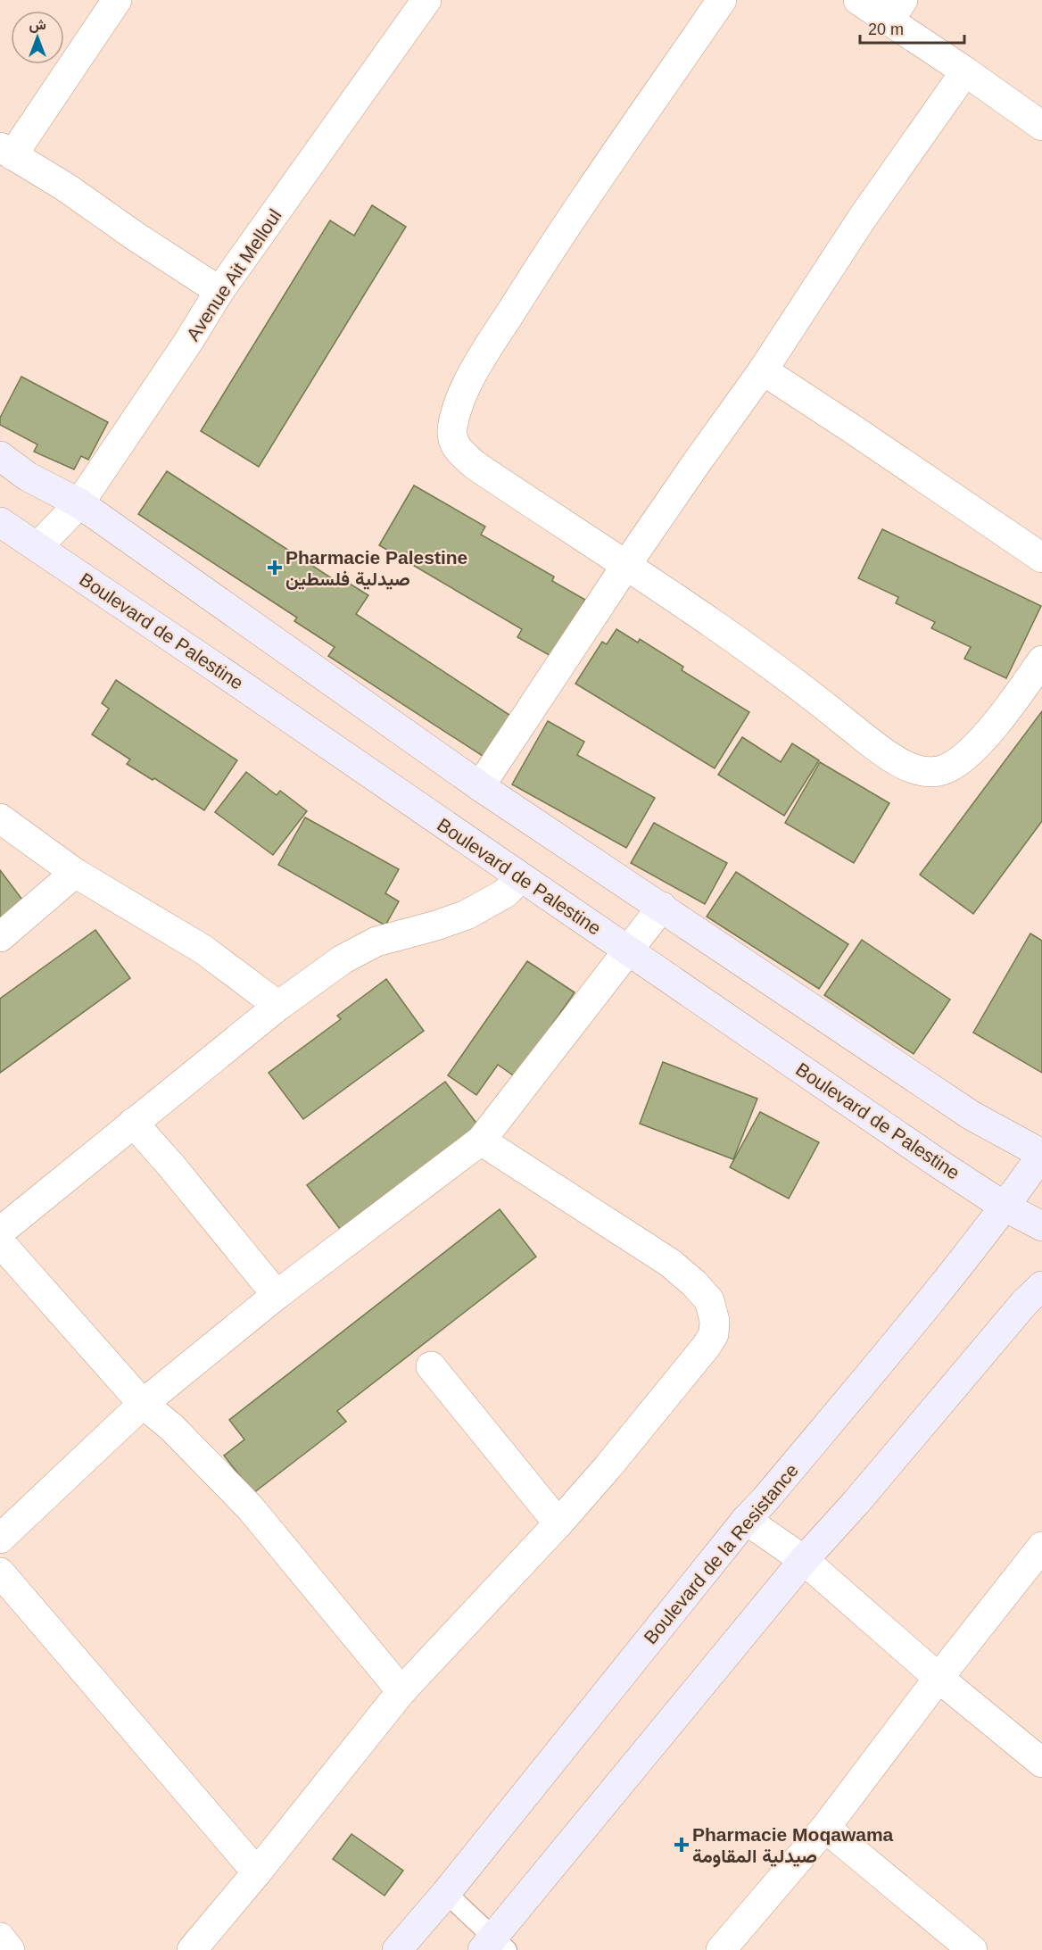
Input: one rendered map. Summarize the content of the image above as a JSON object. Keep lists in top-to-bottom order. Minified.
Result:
{"streets":{"street":["Avenue Ait Melloul","Boulevard de Palestine","Boulevard de la Resistance"]},"crossings":[["Avenue Ait Melloul","Boulevard de Palestine"],["Boulevard de Palestine","Boulevard de la Resistance"]],"places":{"health":["Pharmacie Palestine صيدلية فلسطين","Pharmacie Moqawama صيدلية المقاومة"]},"scale_bar":"20 m","north":"top"}
